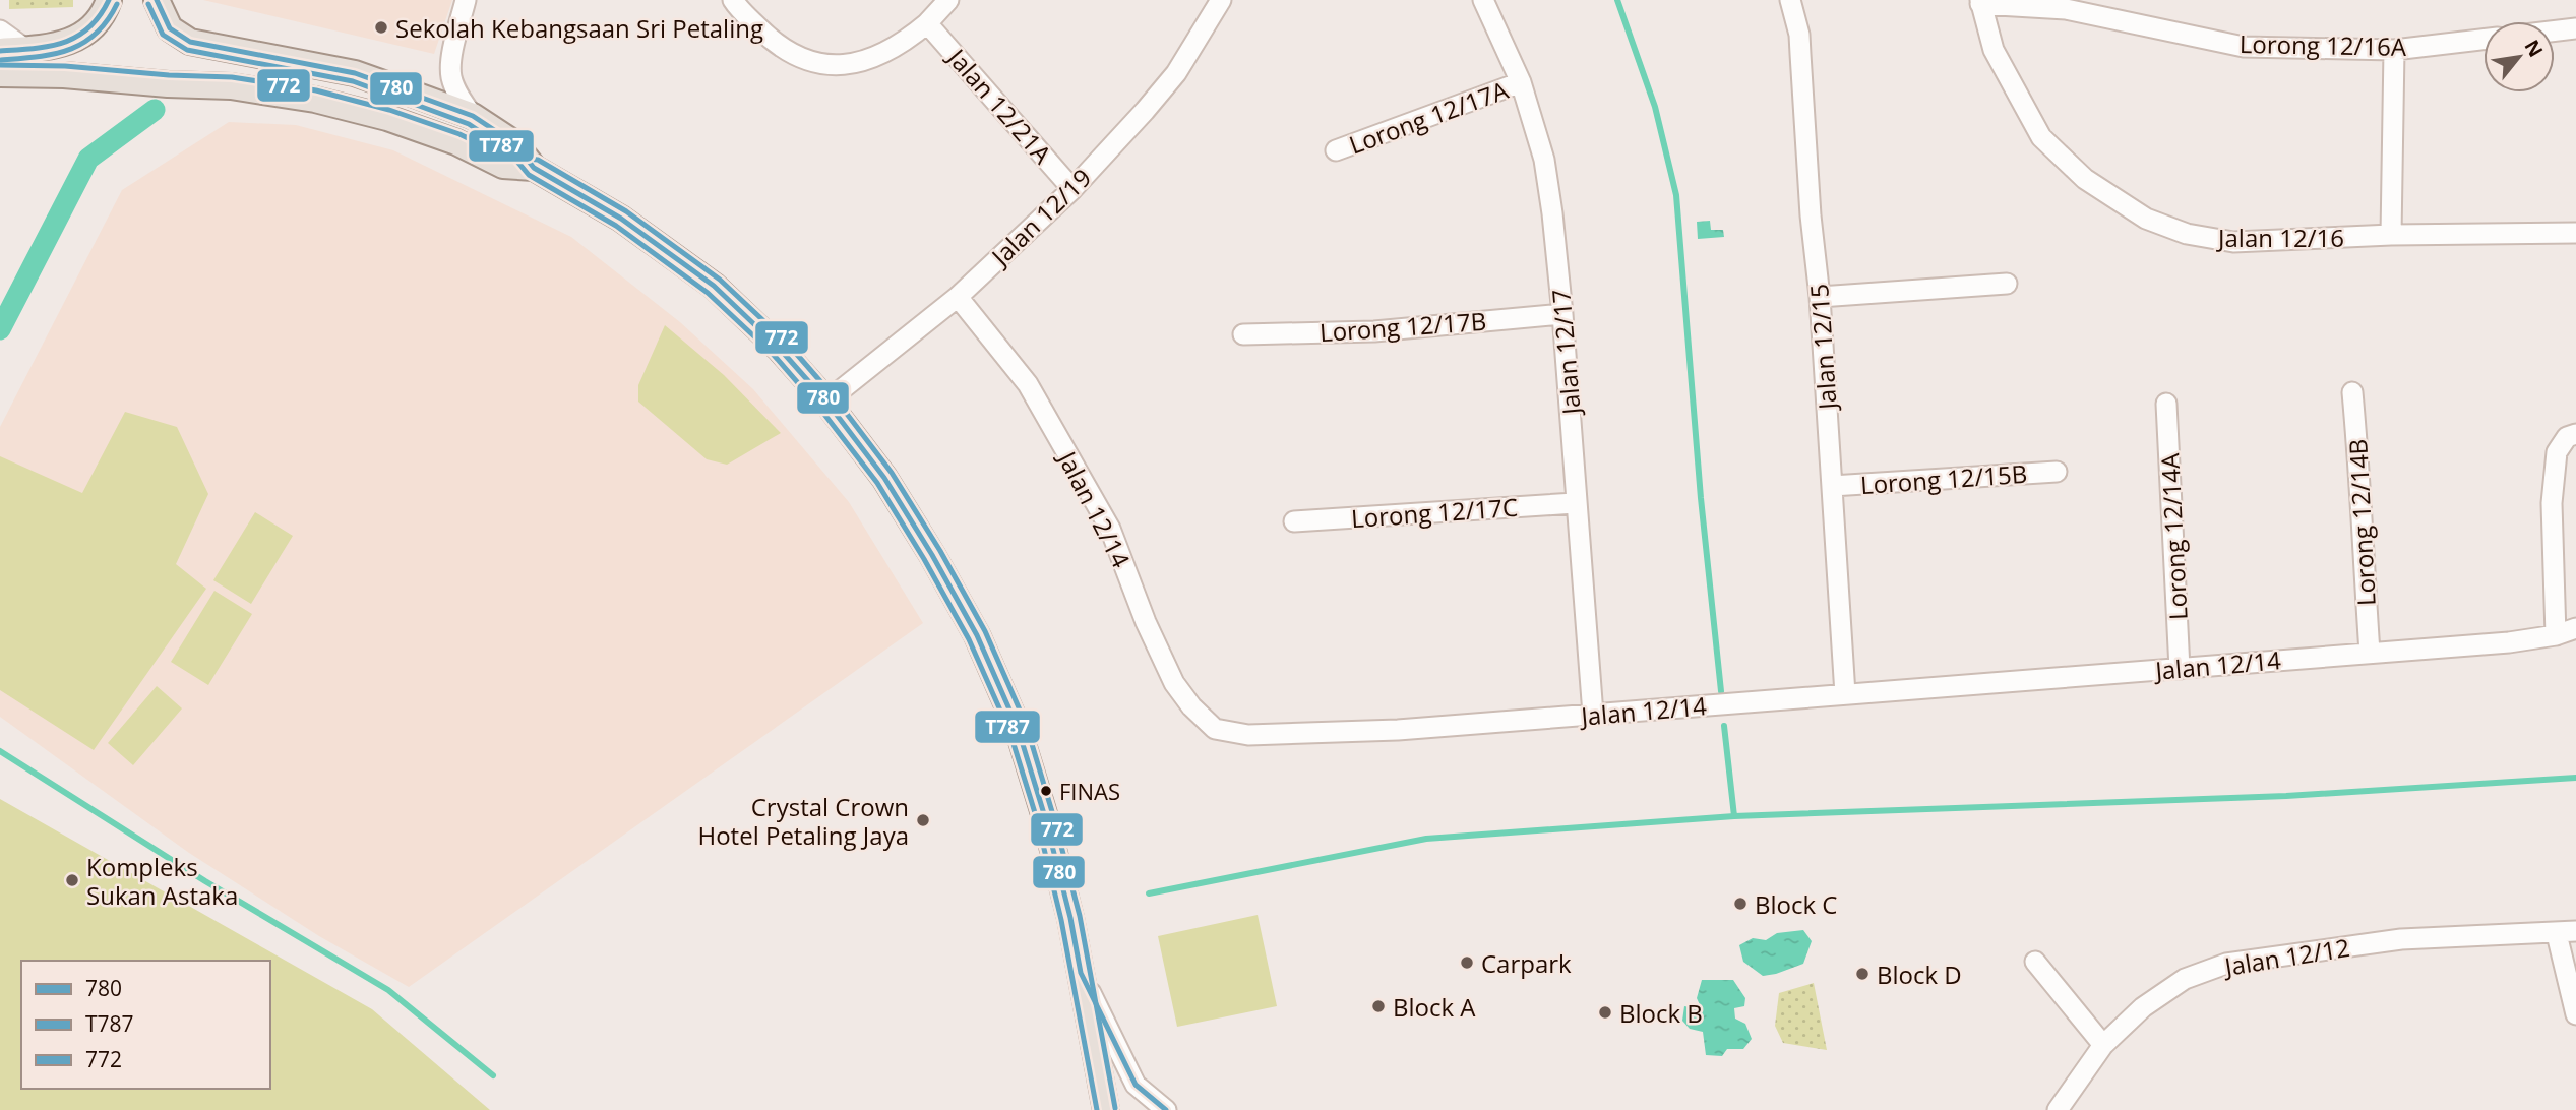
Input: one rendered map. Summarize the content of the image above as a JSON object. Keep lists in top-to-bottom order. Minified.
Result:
{"streets":{"street":["Lorong 12/16A","Jalan 12/21A","Lorong 12/17A","Jalan 12/19","Jalan 12/16","Lorong 12/17B","Jalan 12/15","Jalan 12/17","Lorong 12/15B","Jalan 12/14","Lorong 12/17C","Lorong 12/14B","Lorong 12/14A","Jalan 12/12"]},"crossings":[["Lorong 12/16A","Jalan 12/16"],["Jalan 12/21A","Jalan 12/19"],["Lorong 12/17A","Jalan 12/17"],["Jalan 12/19","Jalan 12/14"],["Lorong 12/17B","Jalan 12/17"],["Jalan 12/15","Lorong 12/15B"],["Jalan 12/15","Jalan 12/14"],["Jalan 12/17","Jalan 12/14"],["Jalan 12/17","Lorong 12/17C"],["Jalan 12/14","Lorong 12/14B"],["Jalan 12/14","Lorong 12/14A"]],"places":["Sekolah Kebangsaan Sri Petaling","FINAS","Crystal Crown Hotel Petaling Jaya","Kompleks Sukan Astaka","Block C","Carpark","Block D","Block A","Block B"],"lines":["transit line 780","transit line T787","transit line 772"],"legend":["780","T787","772"],"north":"top right"}
